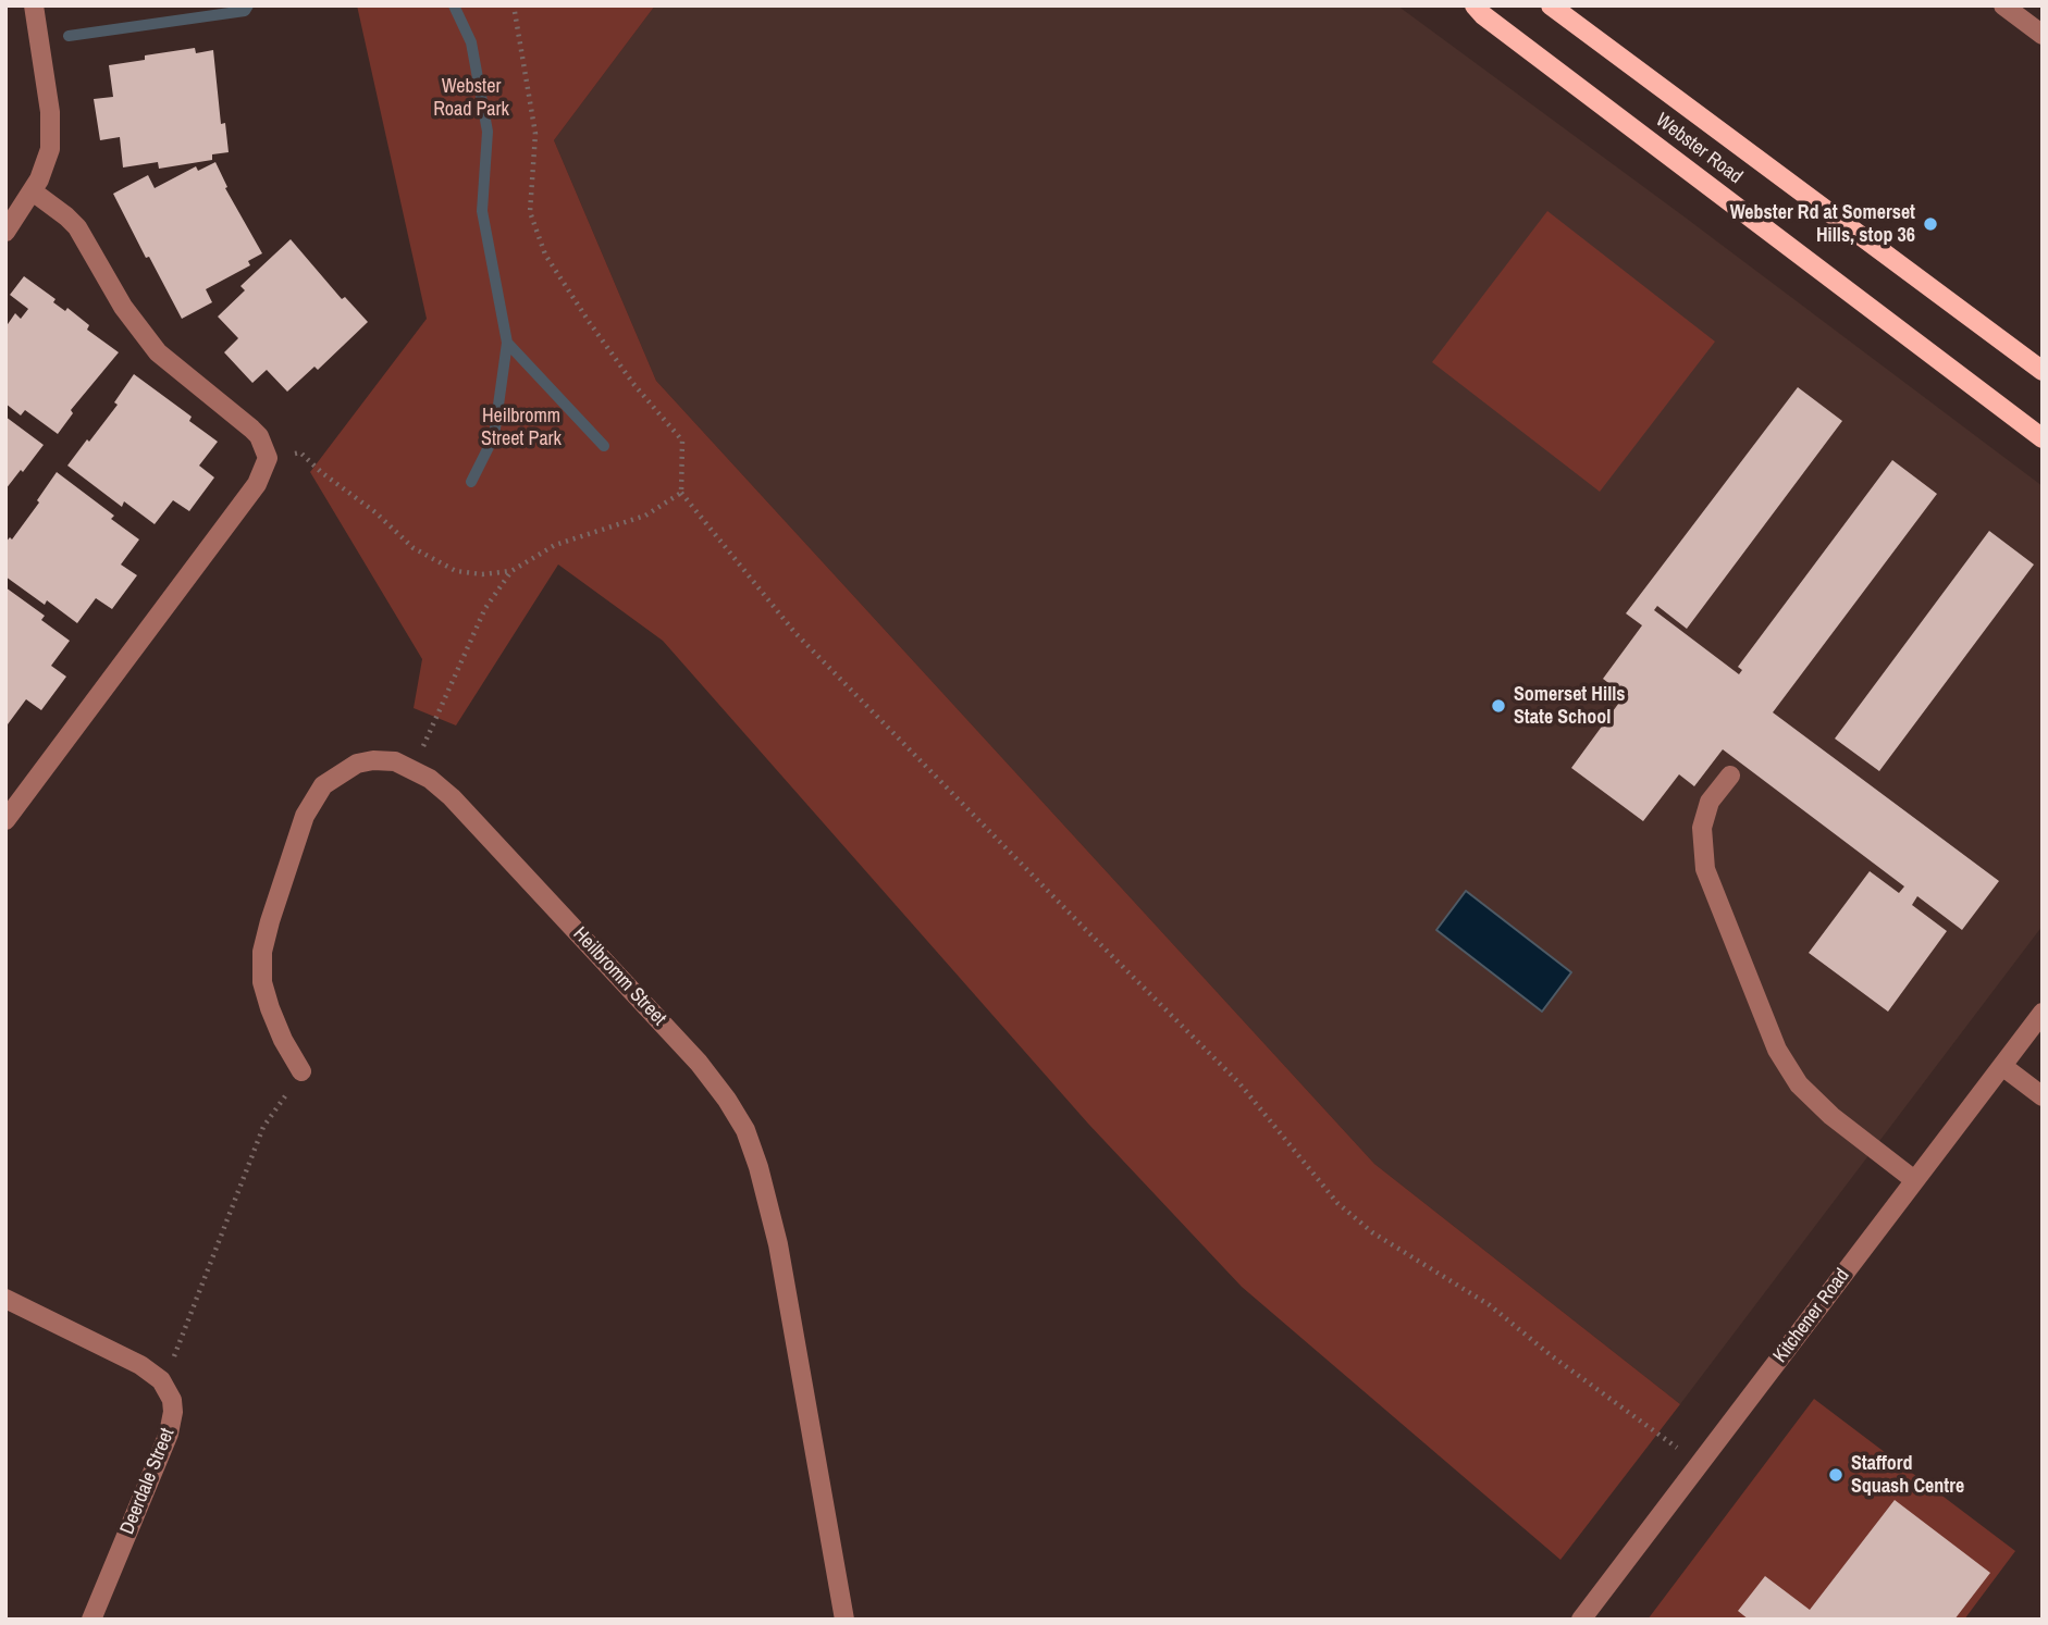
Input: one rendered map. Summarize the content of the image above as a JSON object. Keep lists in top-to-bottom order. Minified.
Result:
{"streets":{"main road":["Webster Road"],"street":["Heilbromm Street","Kitchener Road","Deerdale Street"]},"parks":["Webster Road Park","Heilbromm Street Park"],"places":["Webster Rd at Somerset Hills, stop 36","Somerset Hills State School","Stafford Squash Centre"]}
